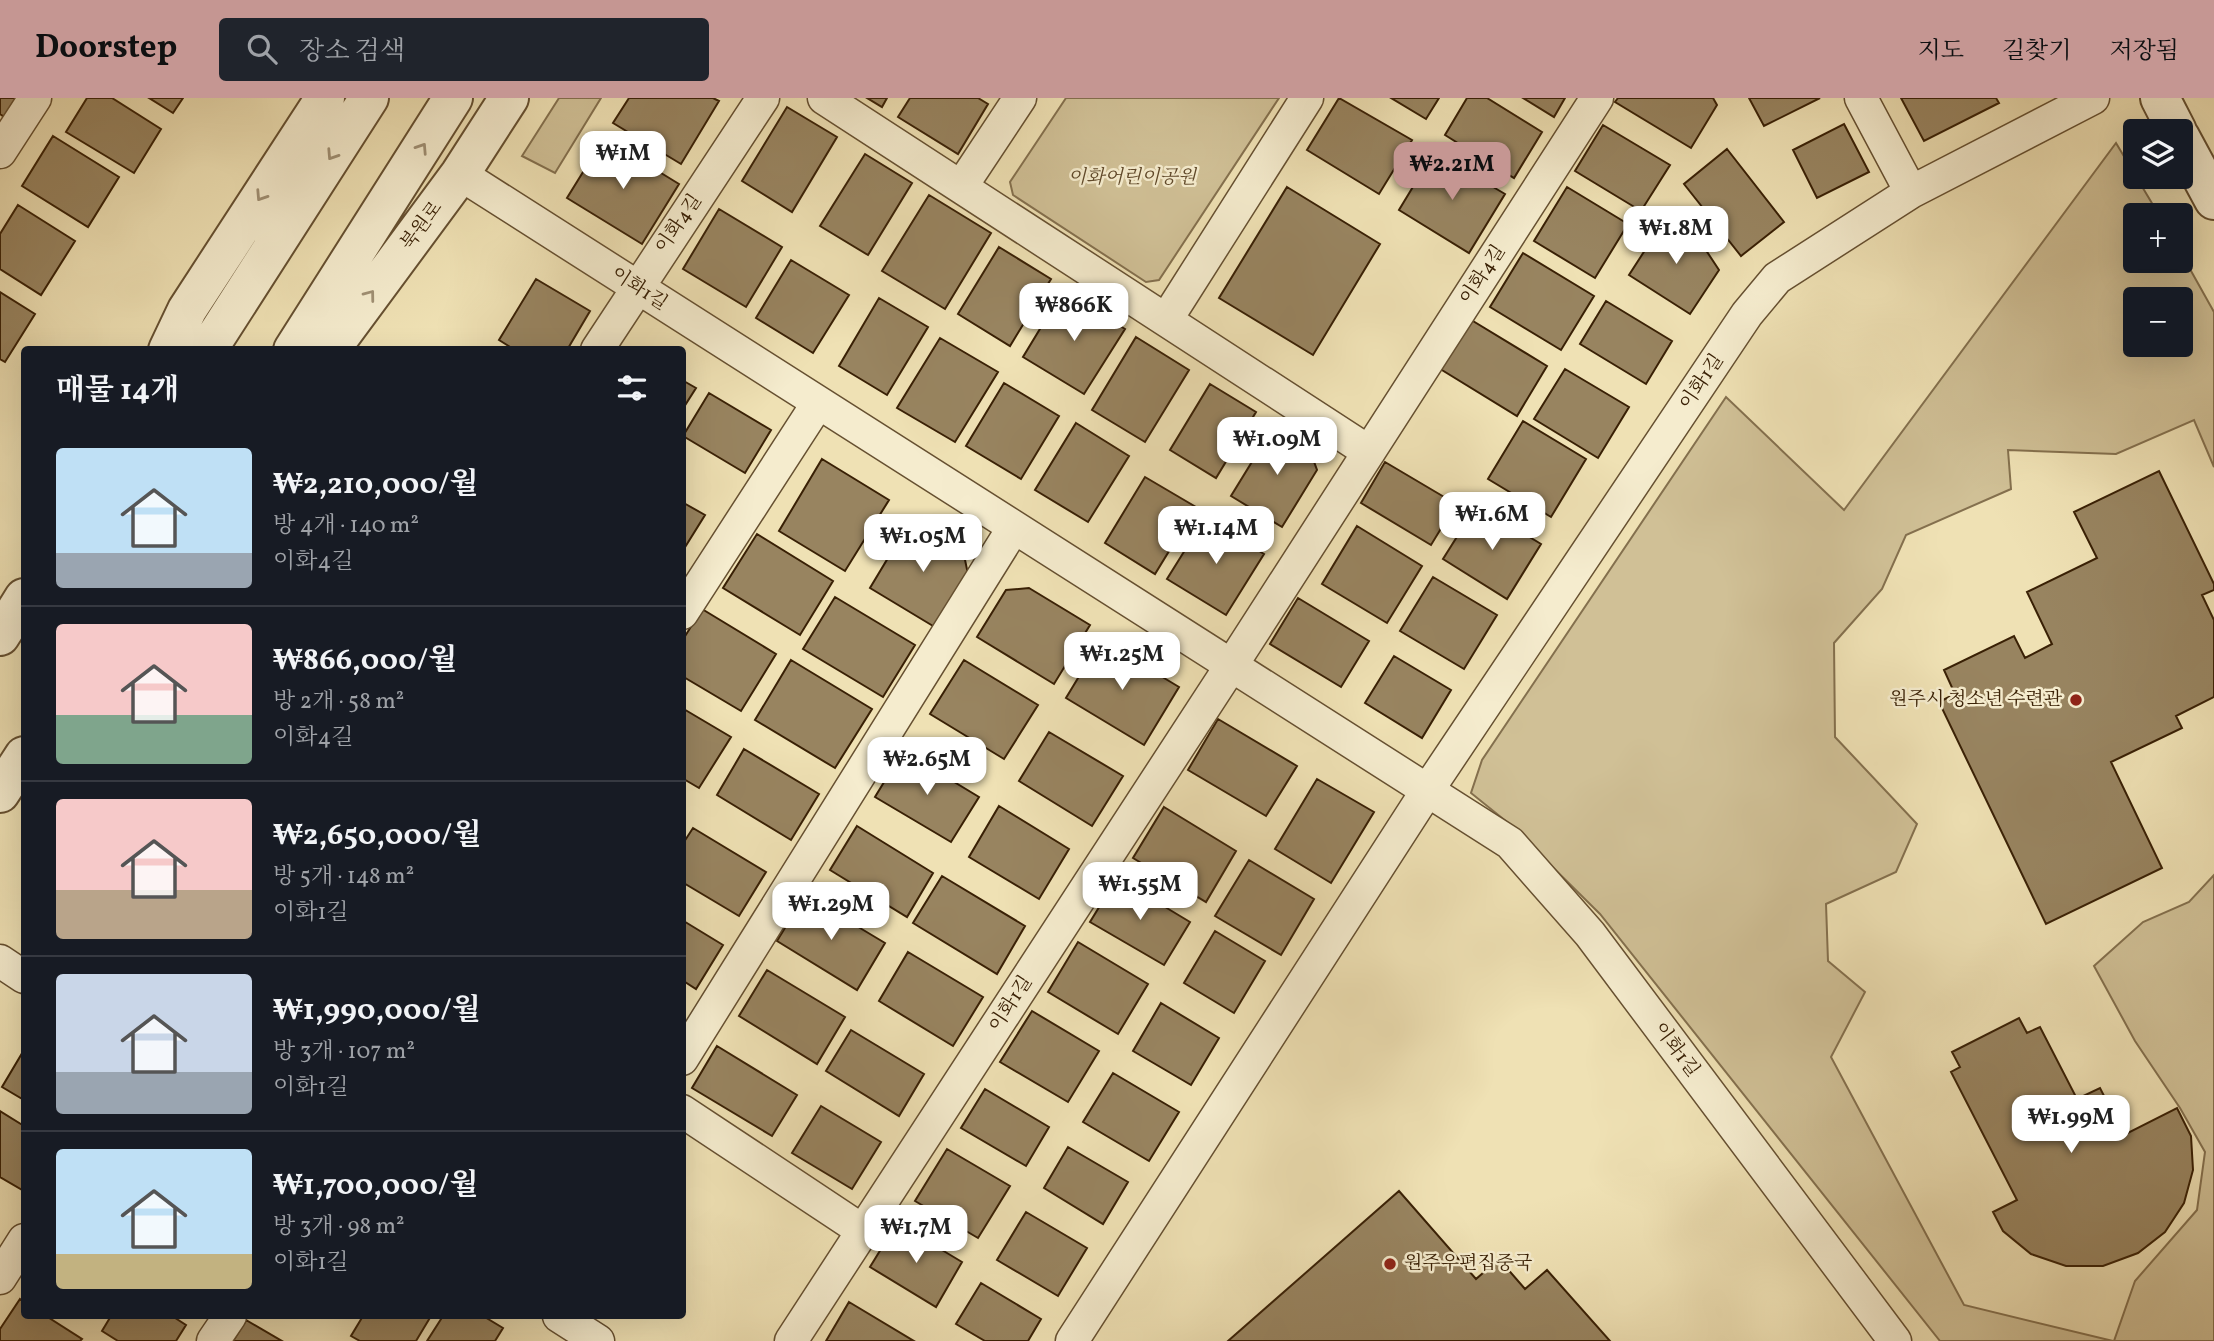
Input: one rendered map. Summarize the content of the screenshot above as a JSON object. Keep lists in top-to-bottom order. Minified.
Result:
{"streets":{"street":["이화4길","북원로","이화1길"]},"crossings":[["이화4길","이화1길"],["북원로","이화1길"]],"parks":["이화어린이공원"],"places":["원주시 청소년 수련관","원주우편집중국"],"page":{"header":"Doorstep","search":"장소 검색","nav":["지도","길찾기","저장됨"],"map_buttons":["+","−"],"price":["₩1M","₩2.21M","₩1.8M","₩866K","₩1.09M","₩1.6M","₩1.14M","₩1.05M","₩1.25M","₩2.65M","₩1.55M","₩1.29M","₩1.99M","₩1.7M"],"heading":"매물 14개","list":[{"name":"₩2,210,000/월","note":"방 4개 · 140 m² · 이화4길"},{"name":"₩866,000/월","note":"방 2개 · 58 m² · 이화4길"},{"name":"₩2,650,000/월","note":"방 5개 · 148 m² · 이화1길"},{"name":"₩1,990,000/월","note":"방 3개 · 107 m² · 이화1길"},{"name":"₩1,700,000/월","note":"방 3개 · 98 m² · 이화1길"}]}}
